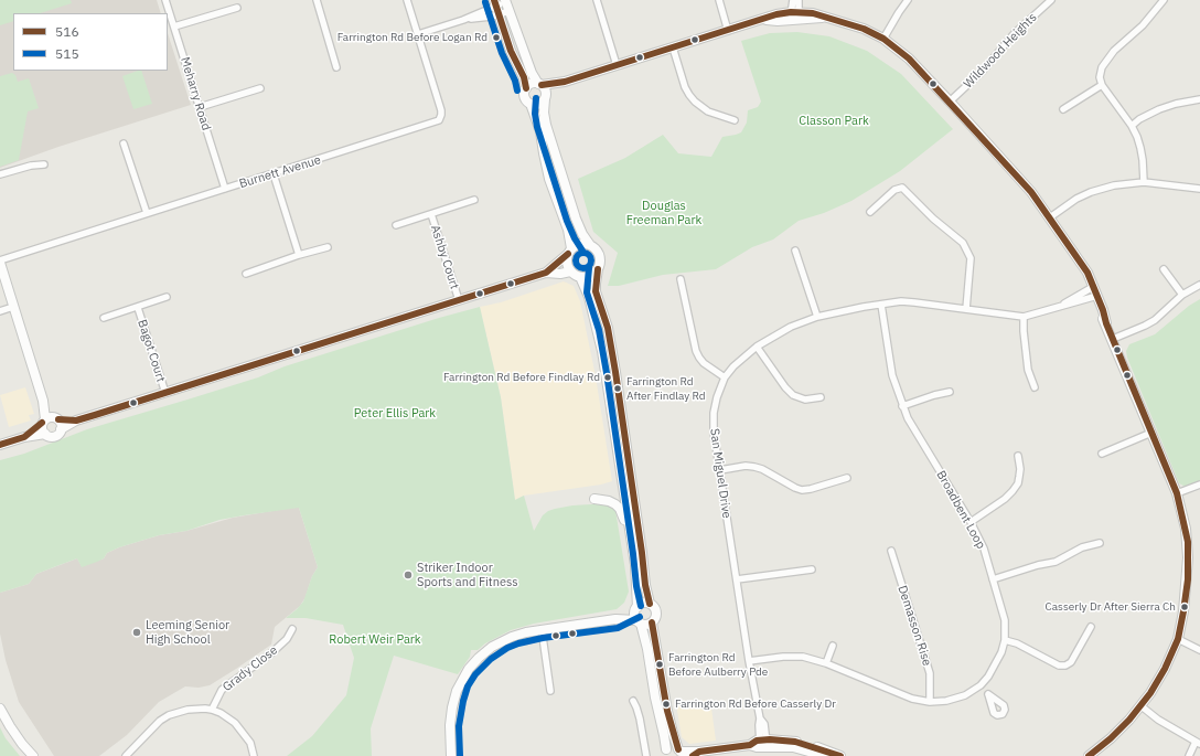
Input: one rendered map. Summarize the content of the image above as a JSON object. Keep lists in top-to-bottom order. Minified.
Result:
{"streets":{"street":["Wildwood Heights","Meharry Road","Burnett Avenue","Ashby Court","Bagot Court","San Miguel Drive","Broadbent Loop","Demasson Rise","Grady Close"]},"crossings":[["Meharry Road","Burnett Avenue"],["San Miguel Drive","Broadbent Loop"],["Broadbent Loop","Demasson Rise"]],"parks":["Classon Park","Douglas Freeman Park","Peter Ellis Park","Robert Weir Park"],"places":["Farrington Rd Before Logan Rd","Farrington Rd Before Findlay Rd","Farrington Rd After Findlay Rd","Striker Indoor Sports and Fitness","Casserly Dr After Sierra Ch","Leeming Senior High School","Farrington Rd Before Aulberry Pde","Farrington Rd Before Casserly Dr"],"lines":["transit line 516","transit line 515"],"legend":["516","515"]}
